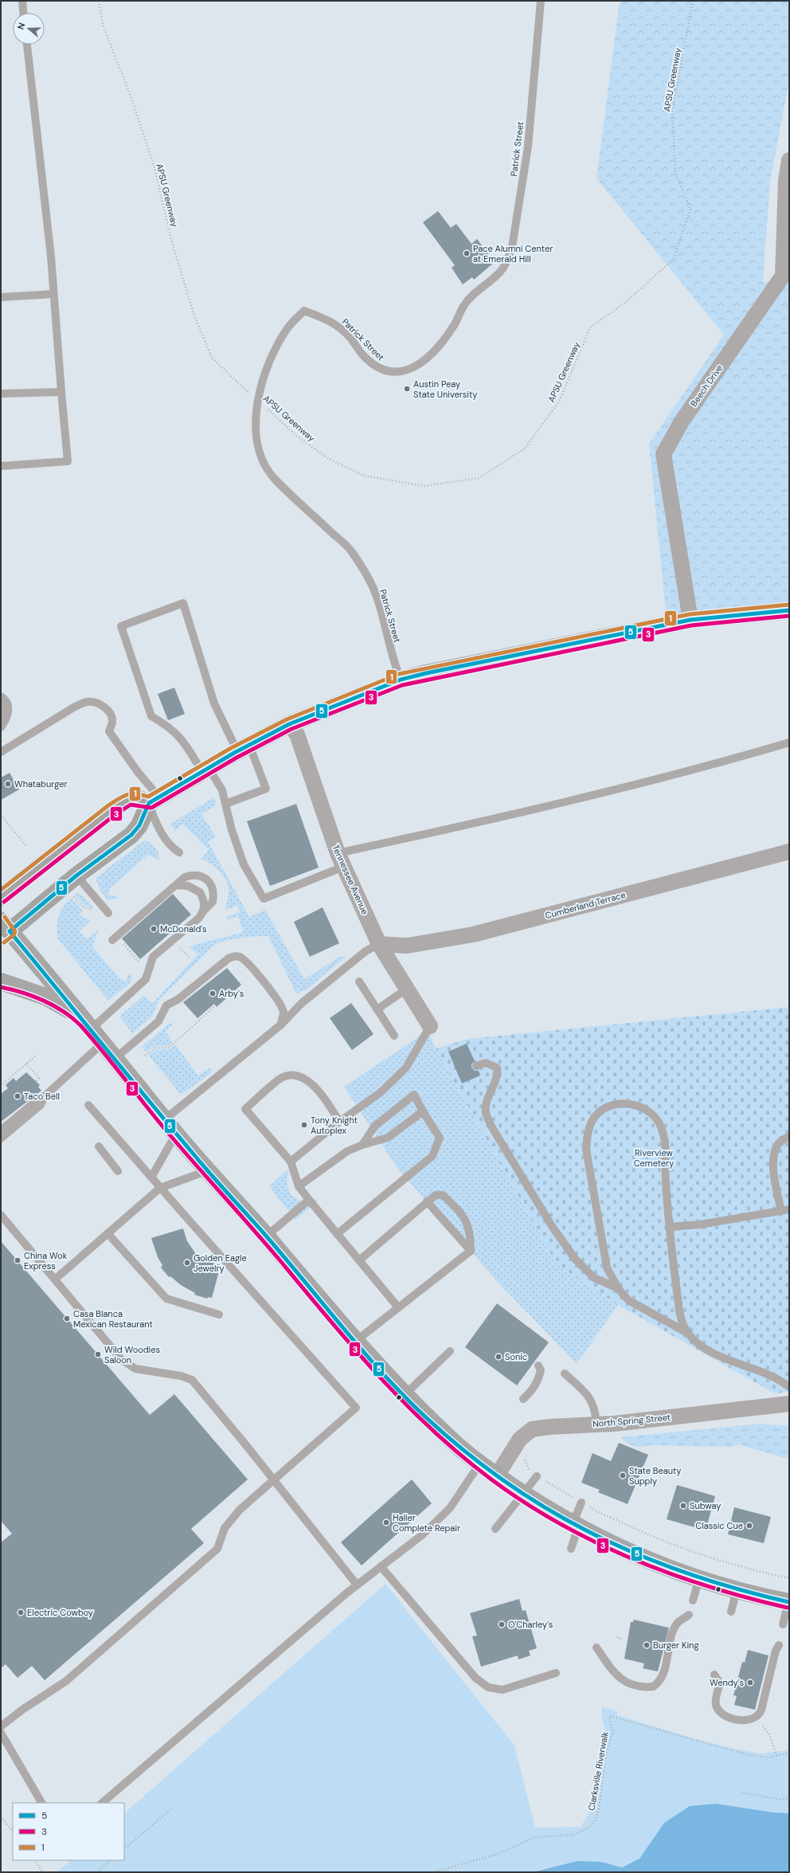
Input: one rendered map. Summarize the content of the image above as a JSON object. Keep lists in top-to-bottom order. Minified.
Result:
{"streets":{"street":["Beech Drive","Tennessee Avenue","Cumberland Terrace","North Spring Street"],"lane":["Patrick Street"],"path":["APSU Greenway","Clarksville Riverwalk"]},"crossings":[["APSU Greenway","Patrick Street"],["Tennessee Avenue","Cumberland Terrace"]],"parks":["Riverview Cemetery"],"places":["Pace Alumni Center at Emerald Hill","Austin Peay State University","Whataburger","McDonald's","Arby's","Taco Bell","Tony Knight Autoplex","China Wok Express","Golden Eagle Jewelry","Casa Blanca Mexican Restaurant","Wild Woodies Saloon","Sonic","State Beauty Supply","Subway","Haller Complete Repair","Classic Cue","Electric Cowboy","O'Charley's","Burger King","Wendy's"],"lines":["transit line 1","transit line 5","transit line 3"],"legend":["5","3","1"],"north":"left"}
